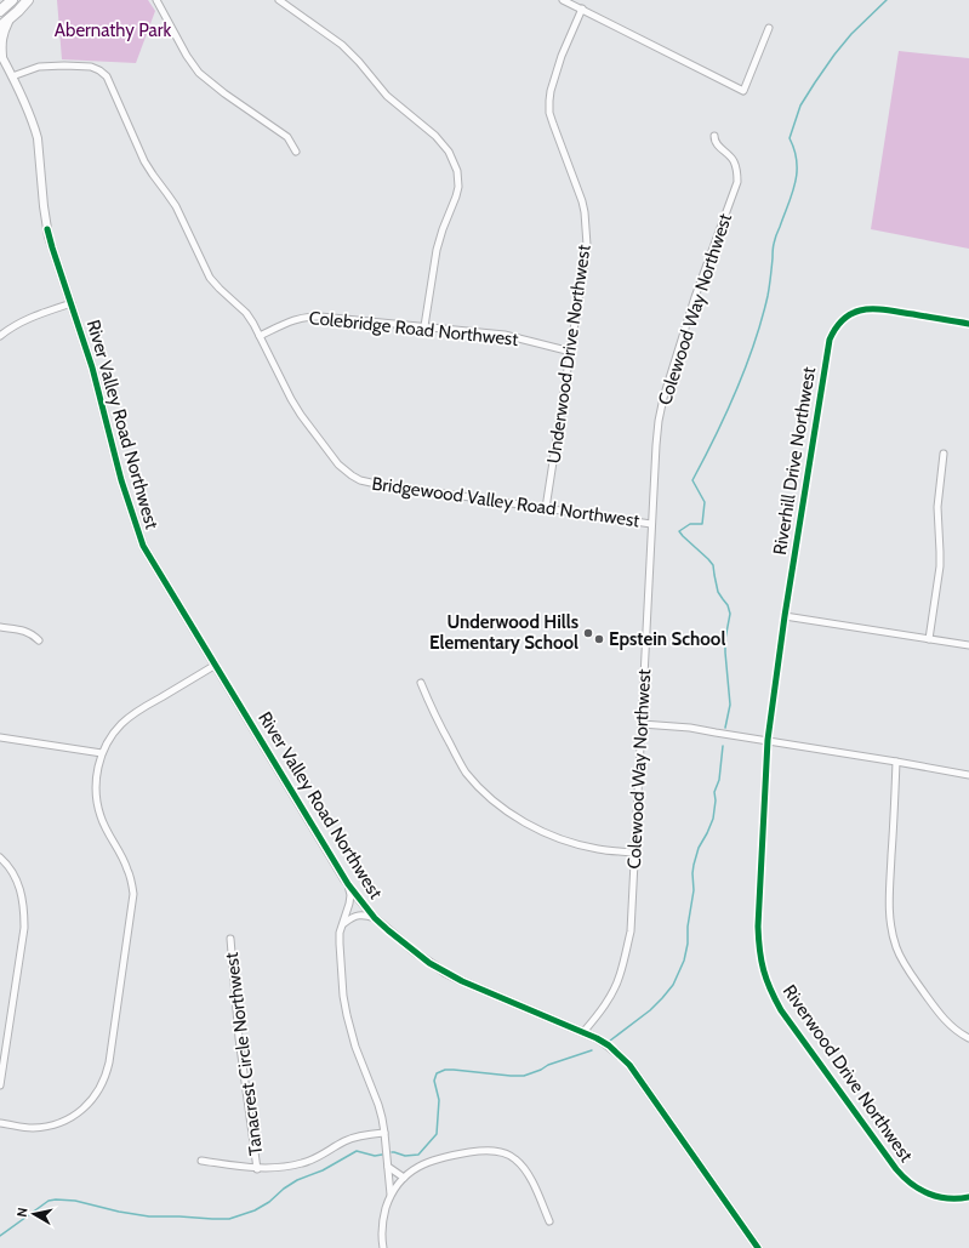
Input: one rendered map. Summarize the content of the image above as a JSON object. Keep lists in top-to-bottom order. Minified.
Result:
{"streets":{"street":["Colewood Way Northwest","Colebridge Road Northwest","Underwood Drive Northwest","River Valley Road Northwest","Riverhill Drive Northwest","Bridgewood Valley Road Northwest","Tanacrest Circle Northwest","Riverwood Drive Northwest"]},"crossings":[["Colewood Way Northwest","River Valley Road Northwest"],["Colewood Way Northwest","Bridgewood Valley Road Northwest"],["Colebridge Road Northwest","Underwood Drive Northwest"],["Colebridge Road Northwest","Bridgewood Valley Road Northwest"],["Underwood Drive Northwest","Bridgewood Valley Road Northwest"],["River Valley Road Northwest","Bridgewood Valley Road Northwest"],["Riverhill Drive Northwest","Riverwood Drive Northwest"]],"parks":["Abernathy Park"],"places":["Underwood Hills Elementary School","Epstein School"],"north":"left"}
